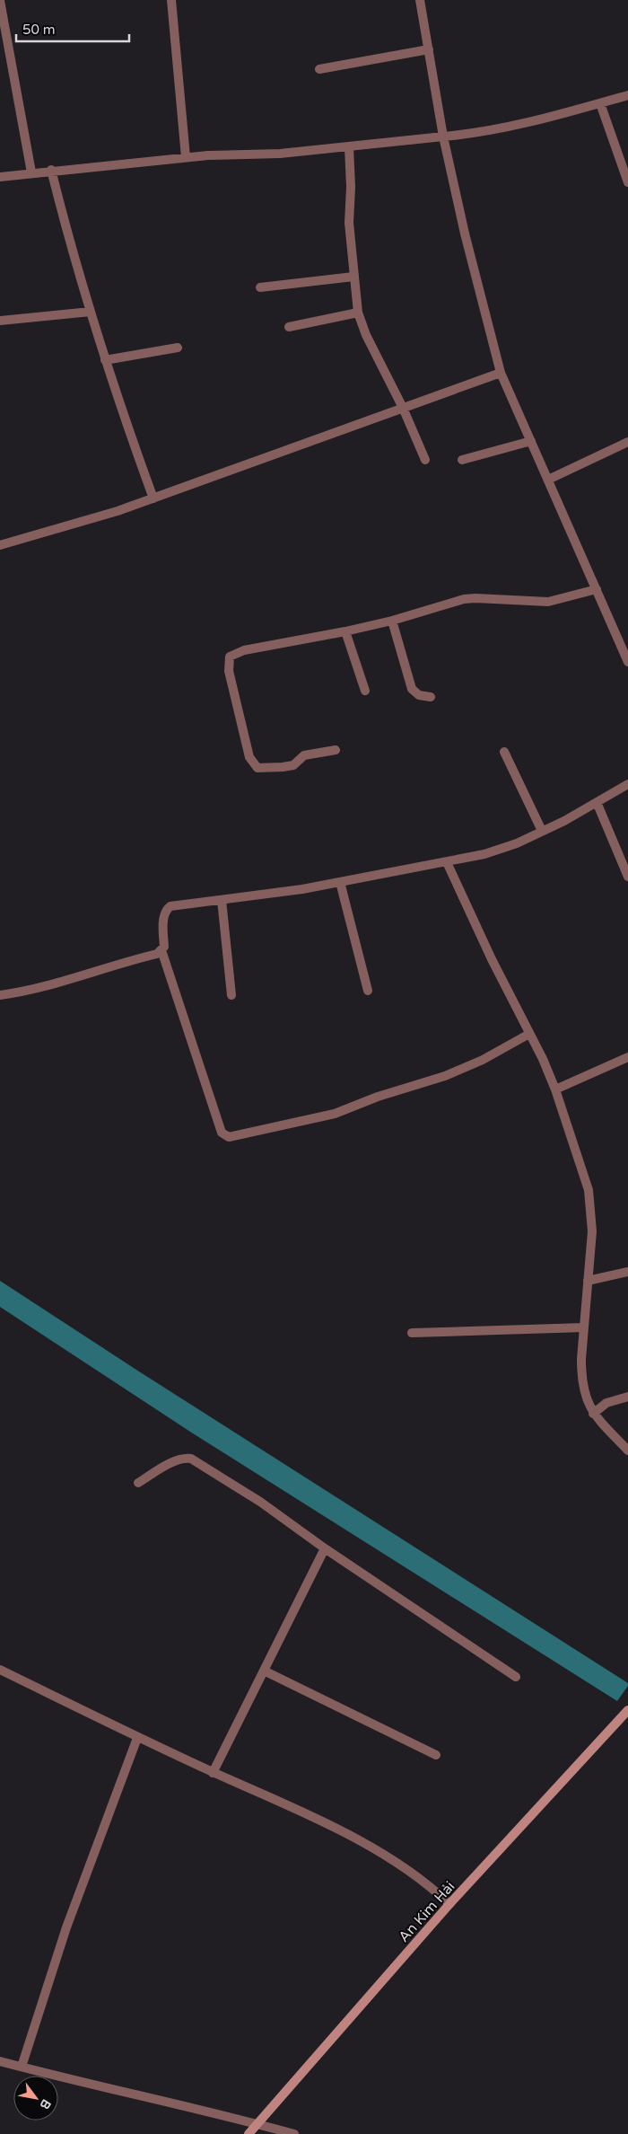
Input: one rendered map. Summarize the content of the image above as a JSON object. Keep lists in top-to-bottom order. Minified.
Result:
{"streets":{"street":["An Kim Hải"]},"scale_bar":"50 m","north":"bottom right"}
